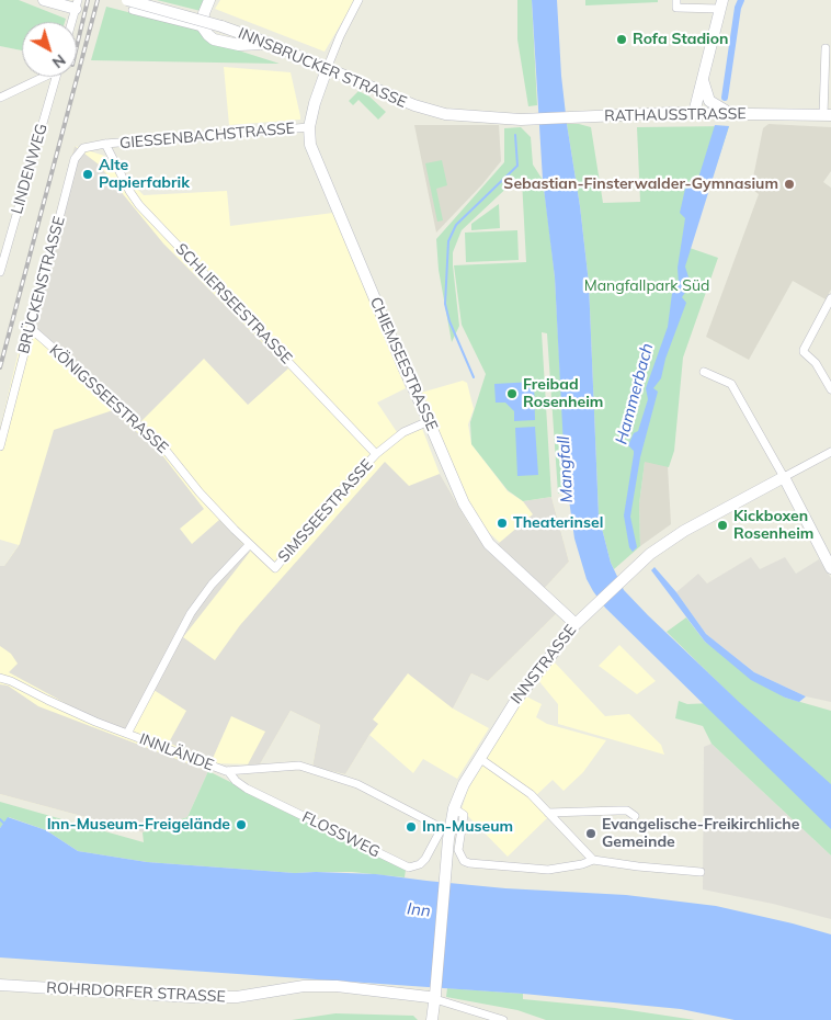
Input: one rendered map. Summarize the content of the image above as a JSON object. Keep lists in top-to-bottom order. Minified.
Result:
{"streets":{"main road":["INNSBRUCKER STRASSE","RATHAUSSTRASSE","CHIEMSEESTRASSE","INNSTRASSE","ROHRDORFER STRASSE"],"street":["GIESSENBACHSTRASSE","LINDENWEG","BRÜCKENSTRASSE","SCHLIERSEESTRASSE","KÖNIGSSEESTRASSE","SIMSSEESTRASSE","INNLÄNDE","FLOSSWEG"]},"crossings":[["INNSBRUCKER STRASSE","RATHAUSSTRASSE"],["INNSBRUCKER STRASSE","CHIEMSEESTRASSE"],["GIESSENBACHSTRASSE","BRÜCKENSTRASSE"],["GIESSENBACHSTRASSE","SCHLIERSEESTRASSE"],["GIESSENBACHSTRASSE","CHIEMSEESTRASSE"],["BRÜCKENSTRASSE","SCHLIERSEESTRASSE"],["BRÜCKENSTRASSE","KÖNIGSSEESTRASSE"],["SCHLIERSEESTRASSE","SIMSSEESTRASSE"],["CHIEMSEESTRASSE","SIMSSEESTRASSE"],["CHIEMSEESTRASSE","INNSTRASSE"],["KÖNIGSSEESTRASSE","SIMSSEESTRASSE"],["INNSTRASSE","INNLÄNDE"],["INNSTRASSE","FLOSSWEG"],["INNSTRASSE","ROHRDORFER STRASSE"],["INNLÄNDE","FLOSSWEG"]],"water":["Hammerbach","Mangfall","Inn"],"parks":["Mangfallpark Süd"],"places":["Rofa Stadion","Alte Papierfabrik","Sebastian-Finsterwalder-Gymnasium","Freibad Rosenheim","Theaterinsel","Kickboxen Rosenheim","Inn-Museum-Freigelände","Inn-Museum","Evangelische-Freikirchliche Gemeinde"],"north":"bottom right"}
